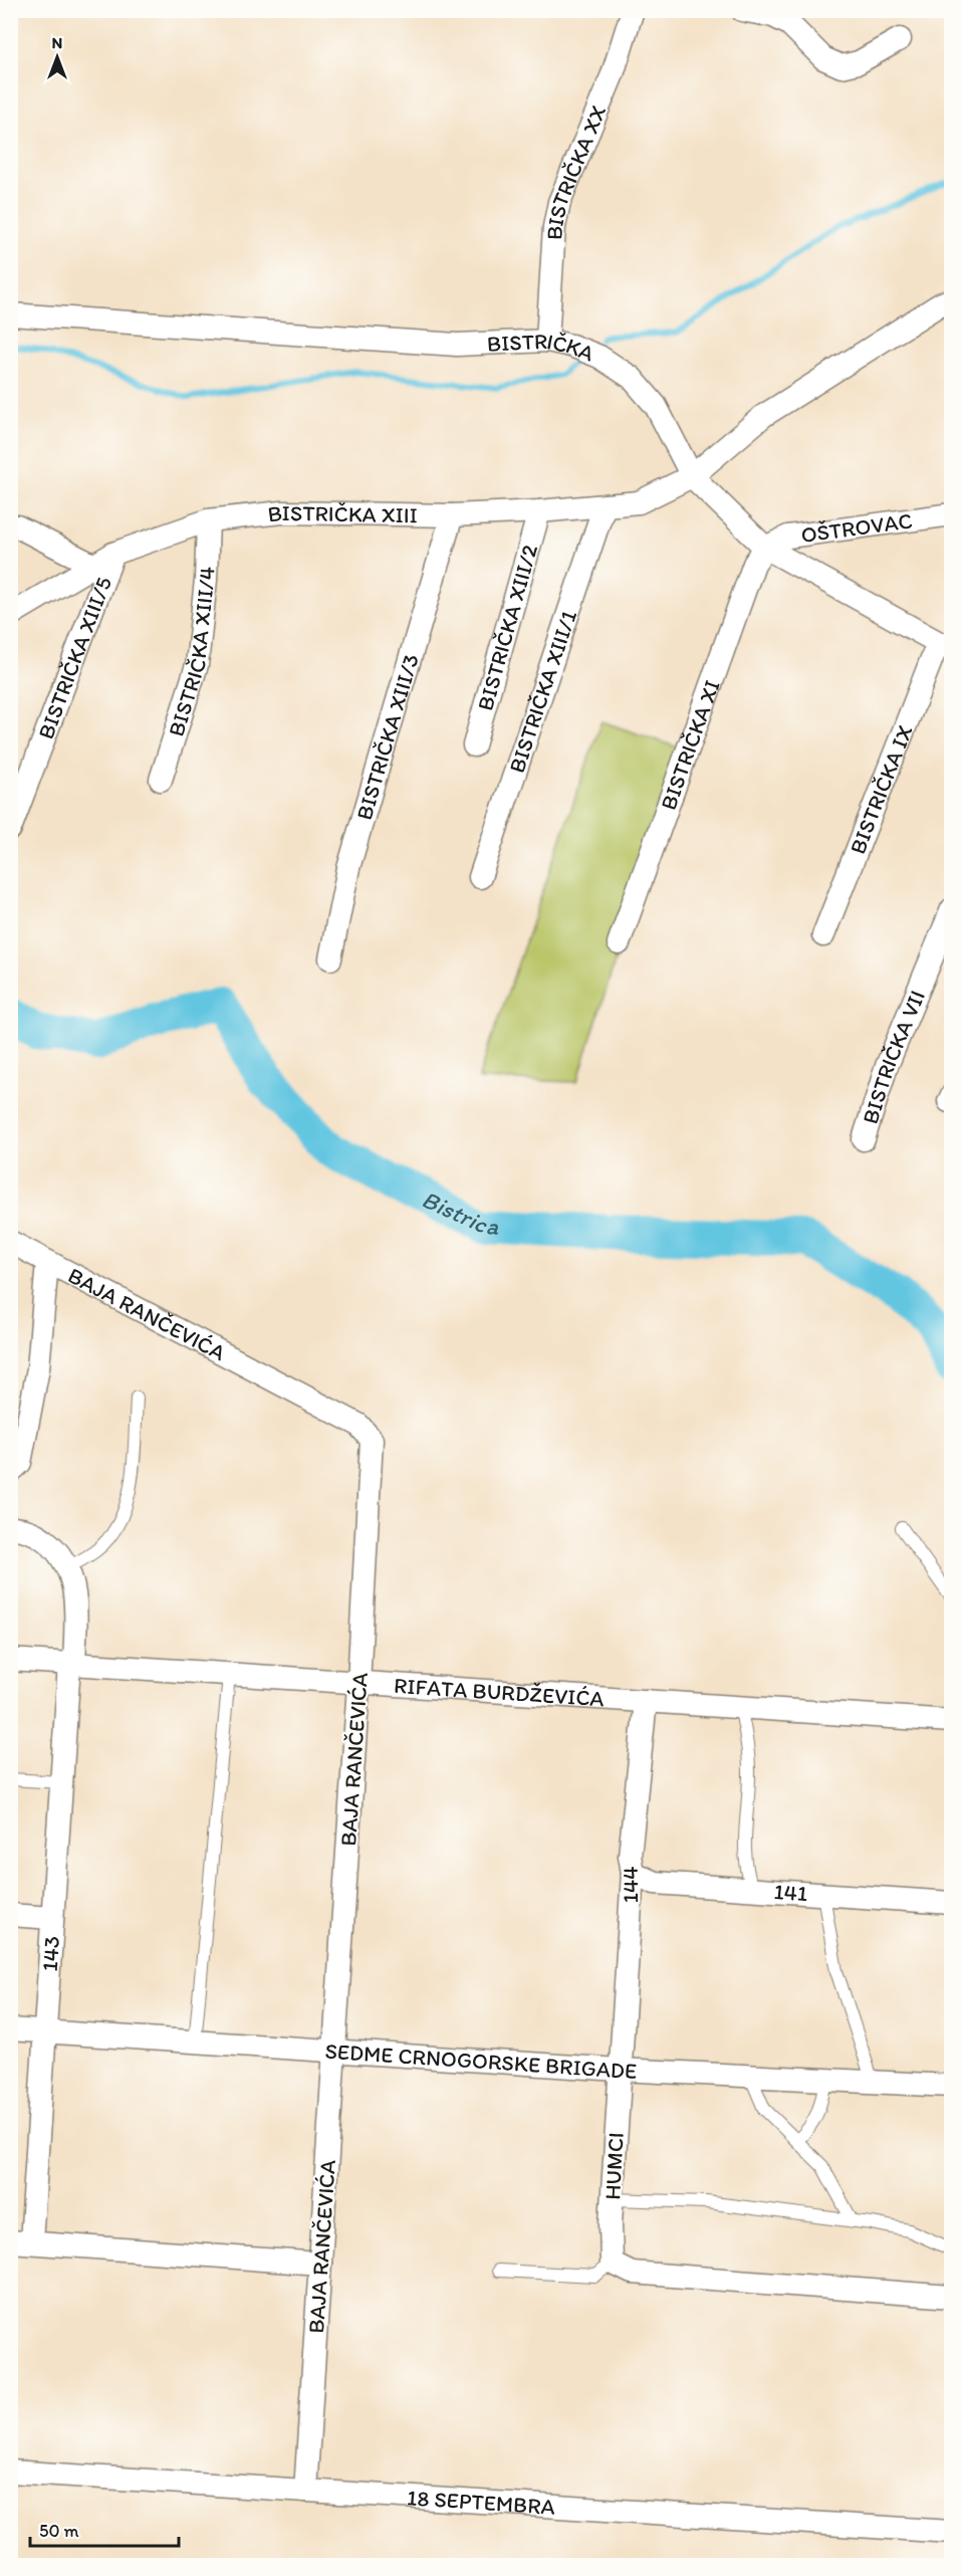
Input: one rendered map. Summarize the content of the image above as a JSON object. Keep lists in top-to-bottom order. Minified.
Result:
{"streets":{"street":["BISTRIČKA XX","BISTRIČKA","BISTRIČKA XIII","OŠTROVAC","BISTRIČKA XIII/2","BISTRIČKA XIII/4","BISTRIČKA XIII/5","BISTRIČKA XIII/1","BISTRIČKA XIII/3","BISTRIČKA XI","BISTRIČKA IX","BISTRIČKA VII","BAJA RANČEVIĆA","RIFATA BURDŽEVIĆA","144","141","143","SEDME CRNOGORSKE BRIGADE","HUMCI","18 SEPTEMBRA"]},"crossings":[["BISTRIČKA XX","BISTRIČKA"],["BISTRIČKA","BISTRIČKA XIII"],["BISTRIČKA","OŠTROVAC"],["BISTRIČKA","BISTRIČKA XI"],["BISTRIČKA","BISTRIČKA IX"],["BISTRIČKA XIII","BISTRIČKA XIII/2"],["BISTRIČKA XIII","BISTRIČKA XIII/4"],["BISTRIČKA XIII","BISTRIČKA XIII/5"],["BISTRIČKA XIII","BISTRIČKA XIII/1"],["BISTRIČKA XIII","BISTRIČKA XIII/3"],["OŠTROVAC","BISTRIČKA XI"],["BAJA RANČEVIĆA","RIFATA BURDŽEVIĆA"],["BAJA RANČEVIĆA","SEDME CRNOGORSKE BRIGADE"],["BAJA RANČEVIĆA","18 SEPTEMBRA"],["RIFATA BURDŽEVIĆA","144"],["RIFATA BURDŽEVIĆA","143"],["144","141"],["144","SEDME CRNOGORSKE BRIGADE"],["144","HUMCI"],["143","SEDME CRNOGORSKE BRIGADE"],["SEDME CRNOGORSKE BRIGADE","HUMCI"]],"water":["Bistrica"],"scale_bar":"50 m","north":"top"}
